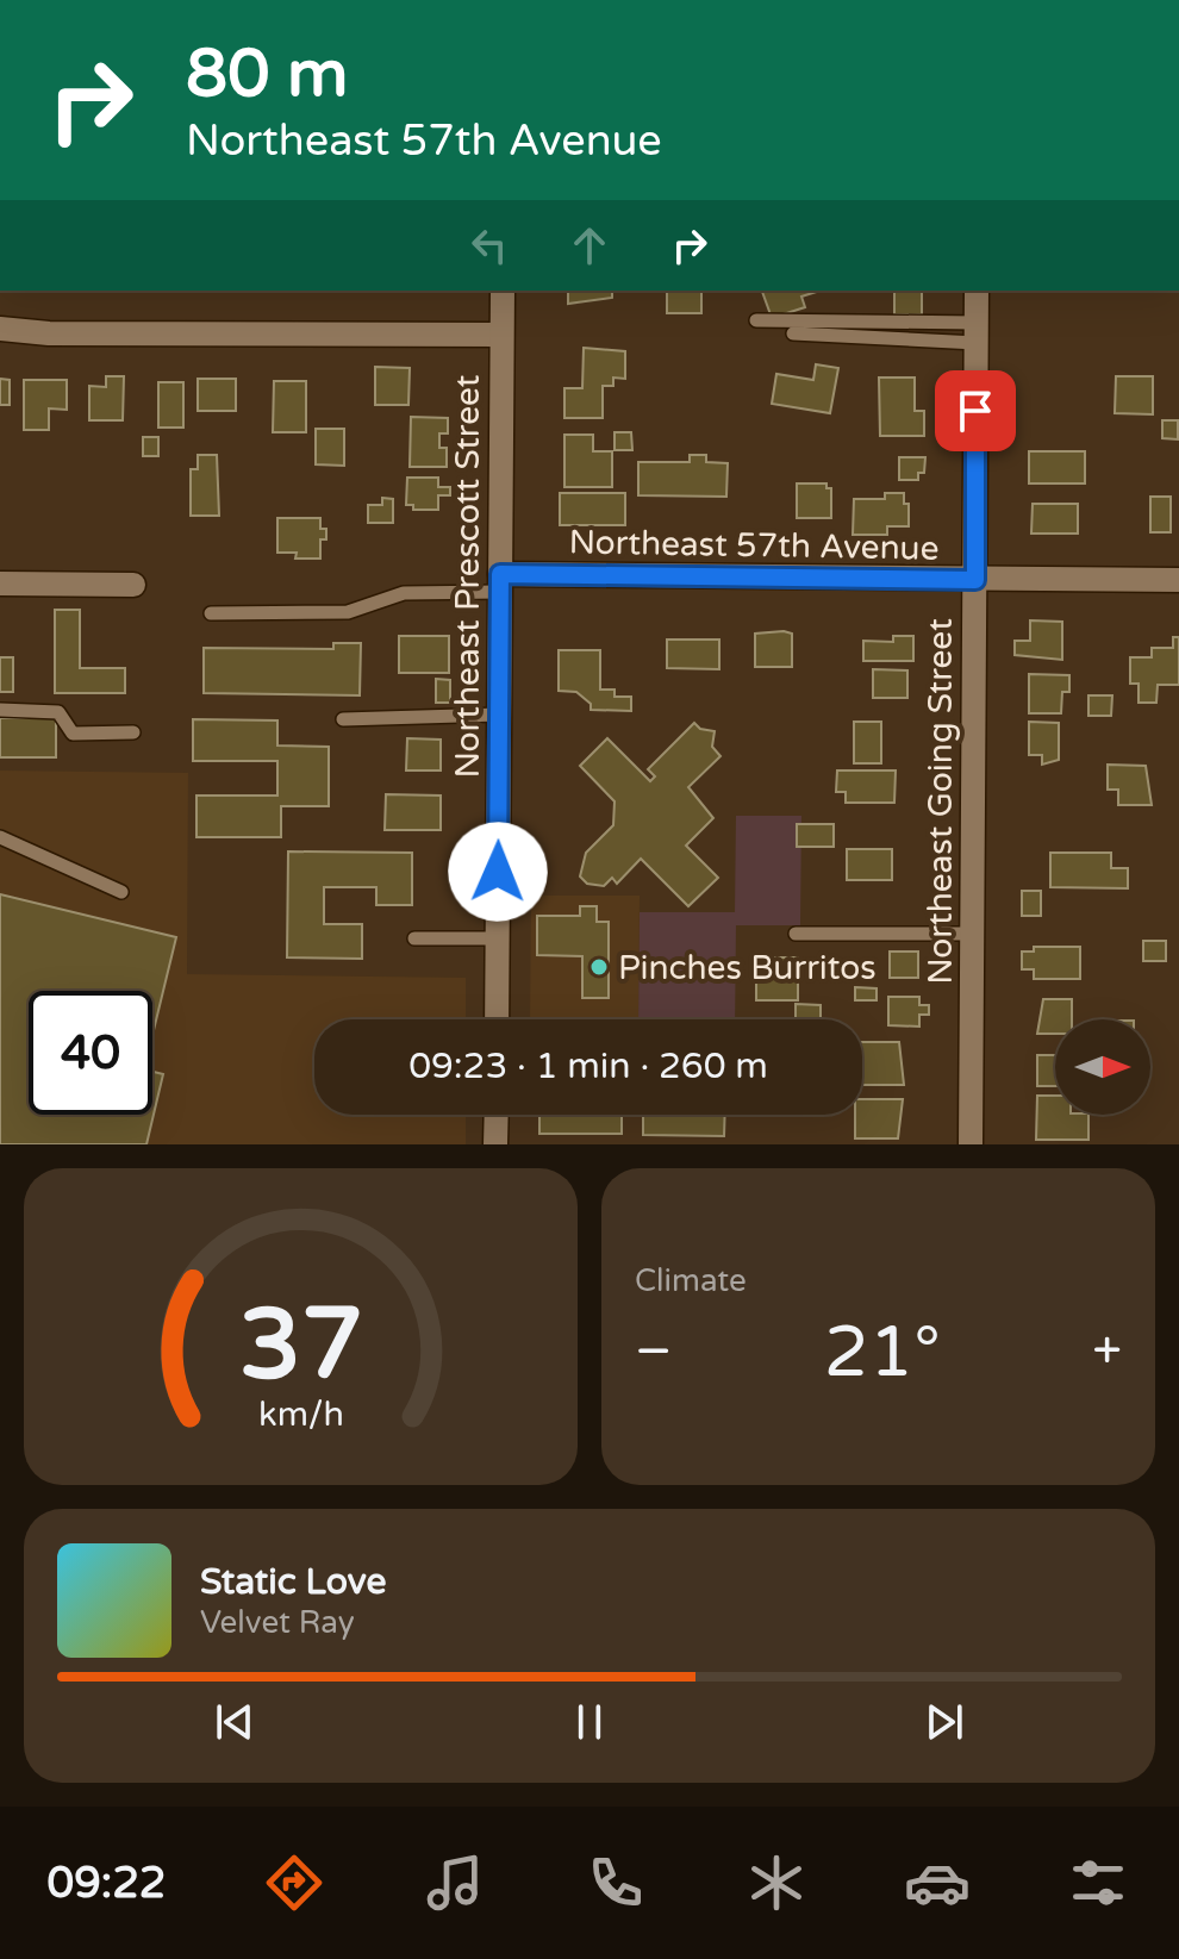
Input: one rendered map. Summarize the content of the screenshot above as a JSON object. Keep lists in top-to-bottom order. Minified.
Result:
{"streets":{"street":["Northeast 57th Avenue","Northeast Prescott Street","Northeast Going Street"]},"crossings":[["Northeast 57th Avenue","Northeast Prescott Street"],["Northeast 57th Avenue","Northeast Going Street"]],"places":["Pinches Burritos"],"north":"right","page":{"turn":["80 m","Northeast 57th Avenue"],"limit":"40","trip":"09:23 · 1 min · 260 m","tile":"Climate","heat":["−","21°","+"],"song":["Static Love","Velvet Ray"],"tabs":"09:22","gauge":["37","km/h"]}}
